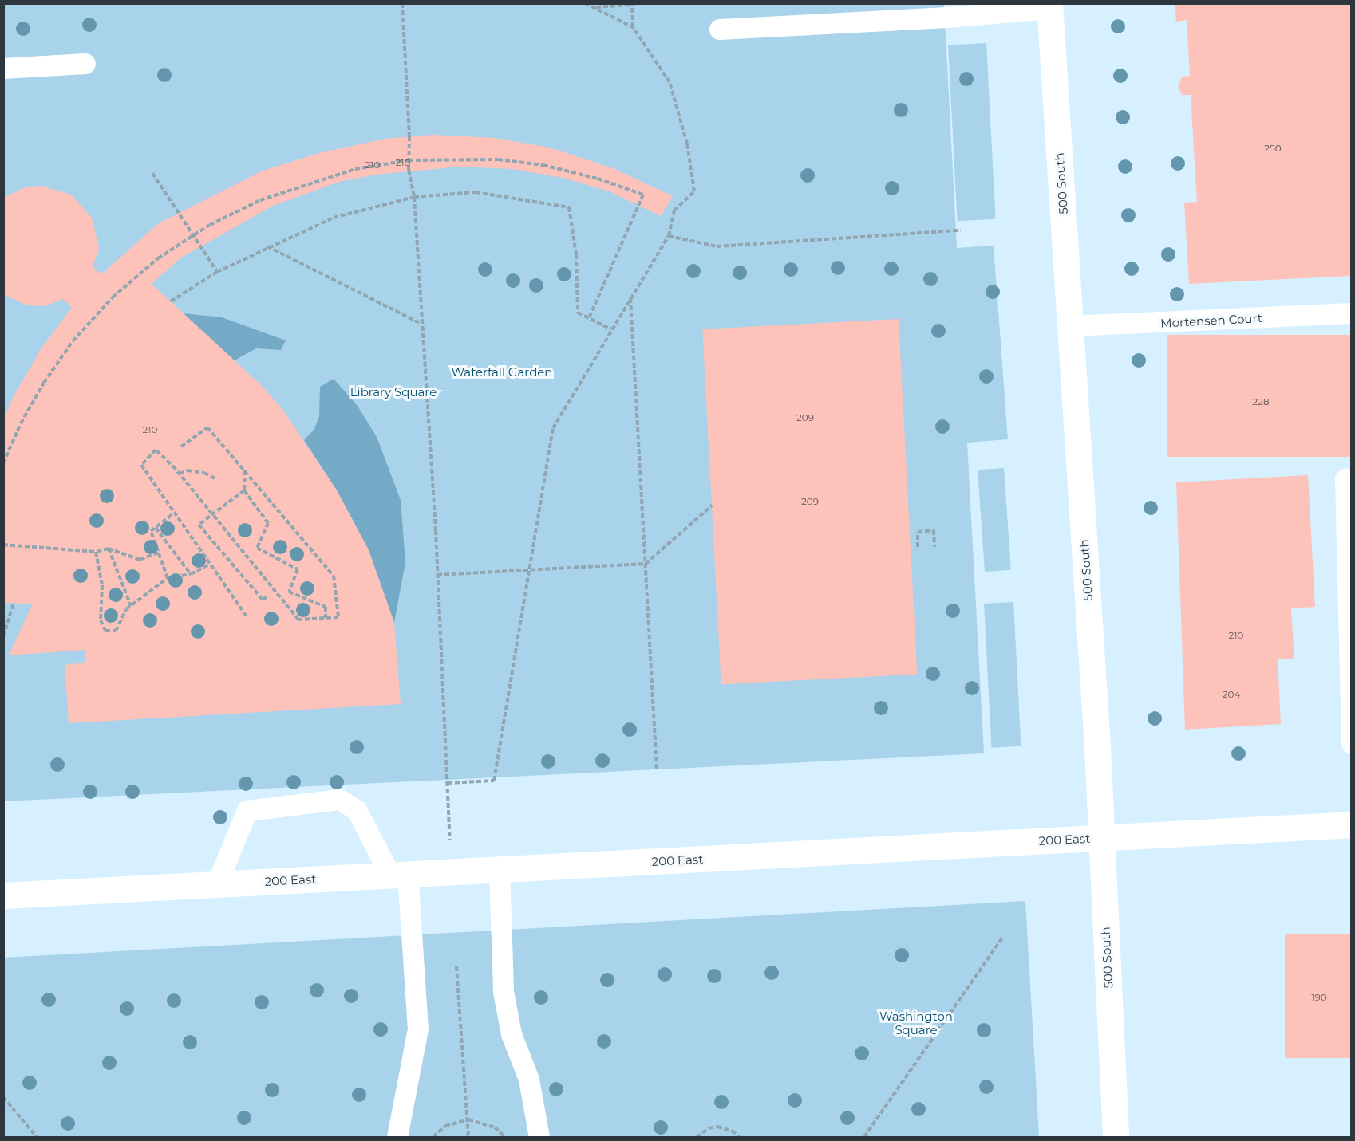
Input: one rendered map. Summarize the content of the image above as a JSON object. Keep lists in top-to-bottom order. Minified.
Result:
{"streets":{"street":["500 South","200 East"],"lane":["Mortensen Court"]},"crossings":[["500 South","Mortensen Court"],["500 South","200 East"]],"parks":["Waterfall Garden","Library Square","Washington Square"],"house_numbers":["250","210","210","228","209","210","209","210","204","190"]}
